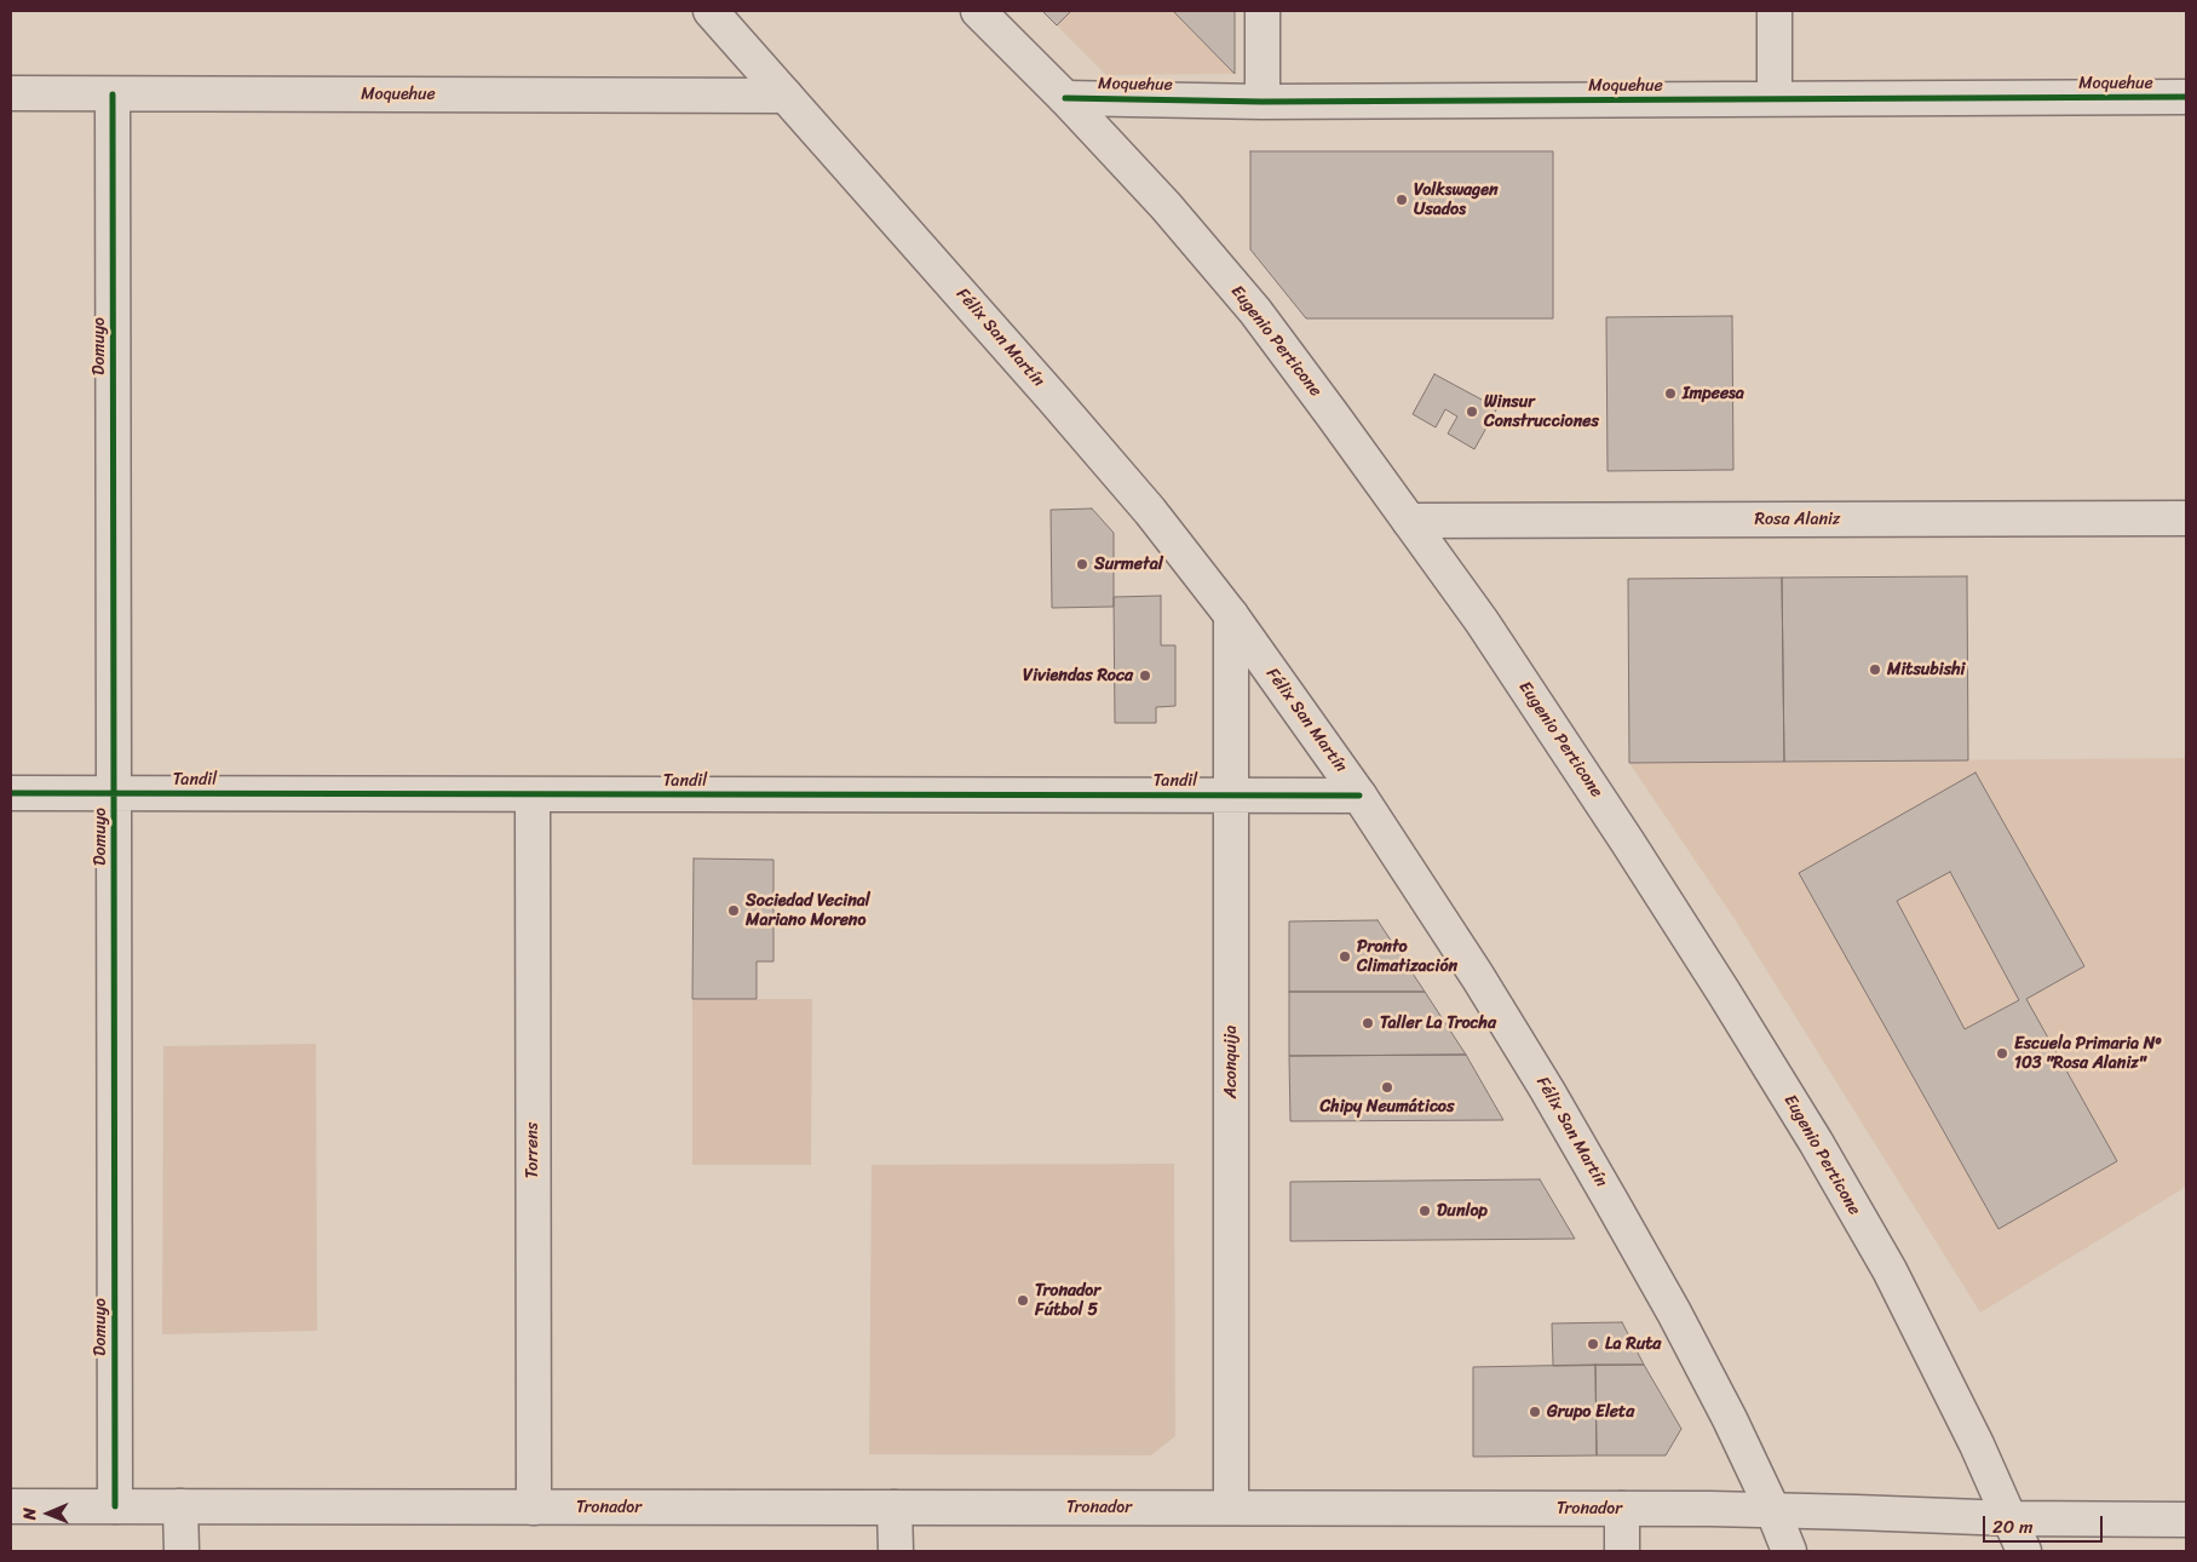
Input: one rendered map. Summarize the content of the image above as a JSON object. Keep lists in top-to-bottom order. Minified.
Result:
{"streets":{"main road":["Moquehue","Félix San Martín","Eugenio Perticone","Domuyo","Rosa Alaniz","Tandil","Aconquija","Torrens","Tronador"]},"crossings":[["Moquehue","Félix San Martín"],["Moquehue","Eugenio Perticone"],["Moquehue","Domuyo"],["Félix San Martín","Tandil"],["Félix San Martín","Aconquija"],["Félix San Martín","Tronador"],["Eugenio Perticone","Rosa Alaniz"],["Eugenio Perticone","Tronador"],["Domuyo","Tandil"],["Domuyo","Tronador"],["Tandil","Aconquija"],["Tandil","Torrens"],["Aconquija","Tronador"],["Torrens","Tronador"]],"places":["Volkswagen Usados","Impeesa","Winsur Construcciones","Surmetal","Mitsubishi","Viviendas Roca","Sociedad Vecinal Mariano Moreno","Pronto Climatización","Taller La Trocha","Escuela Primaria Nº 103 \"Rosa Alaniz\"","Chipy Neumáticos","Dunlop","Tronador Fútbol 5","La Ruta","Grupo Eleta"],"scale_bar":"20 m","north":"left"}
